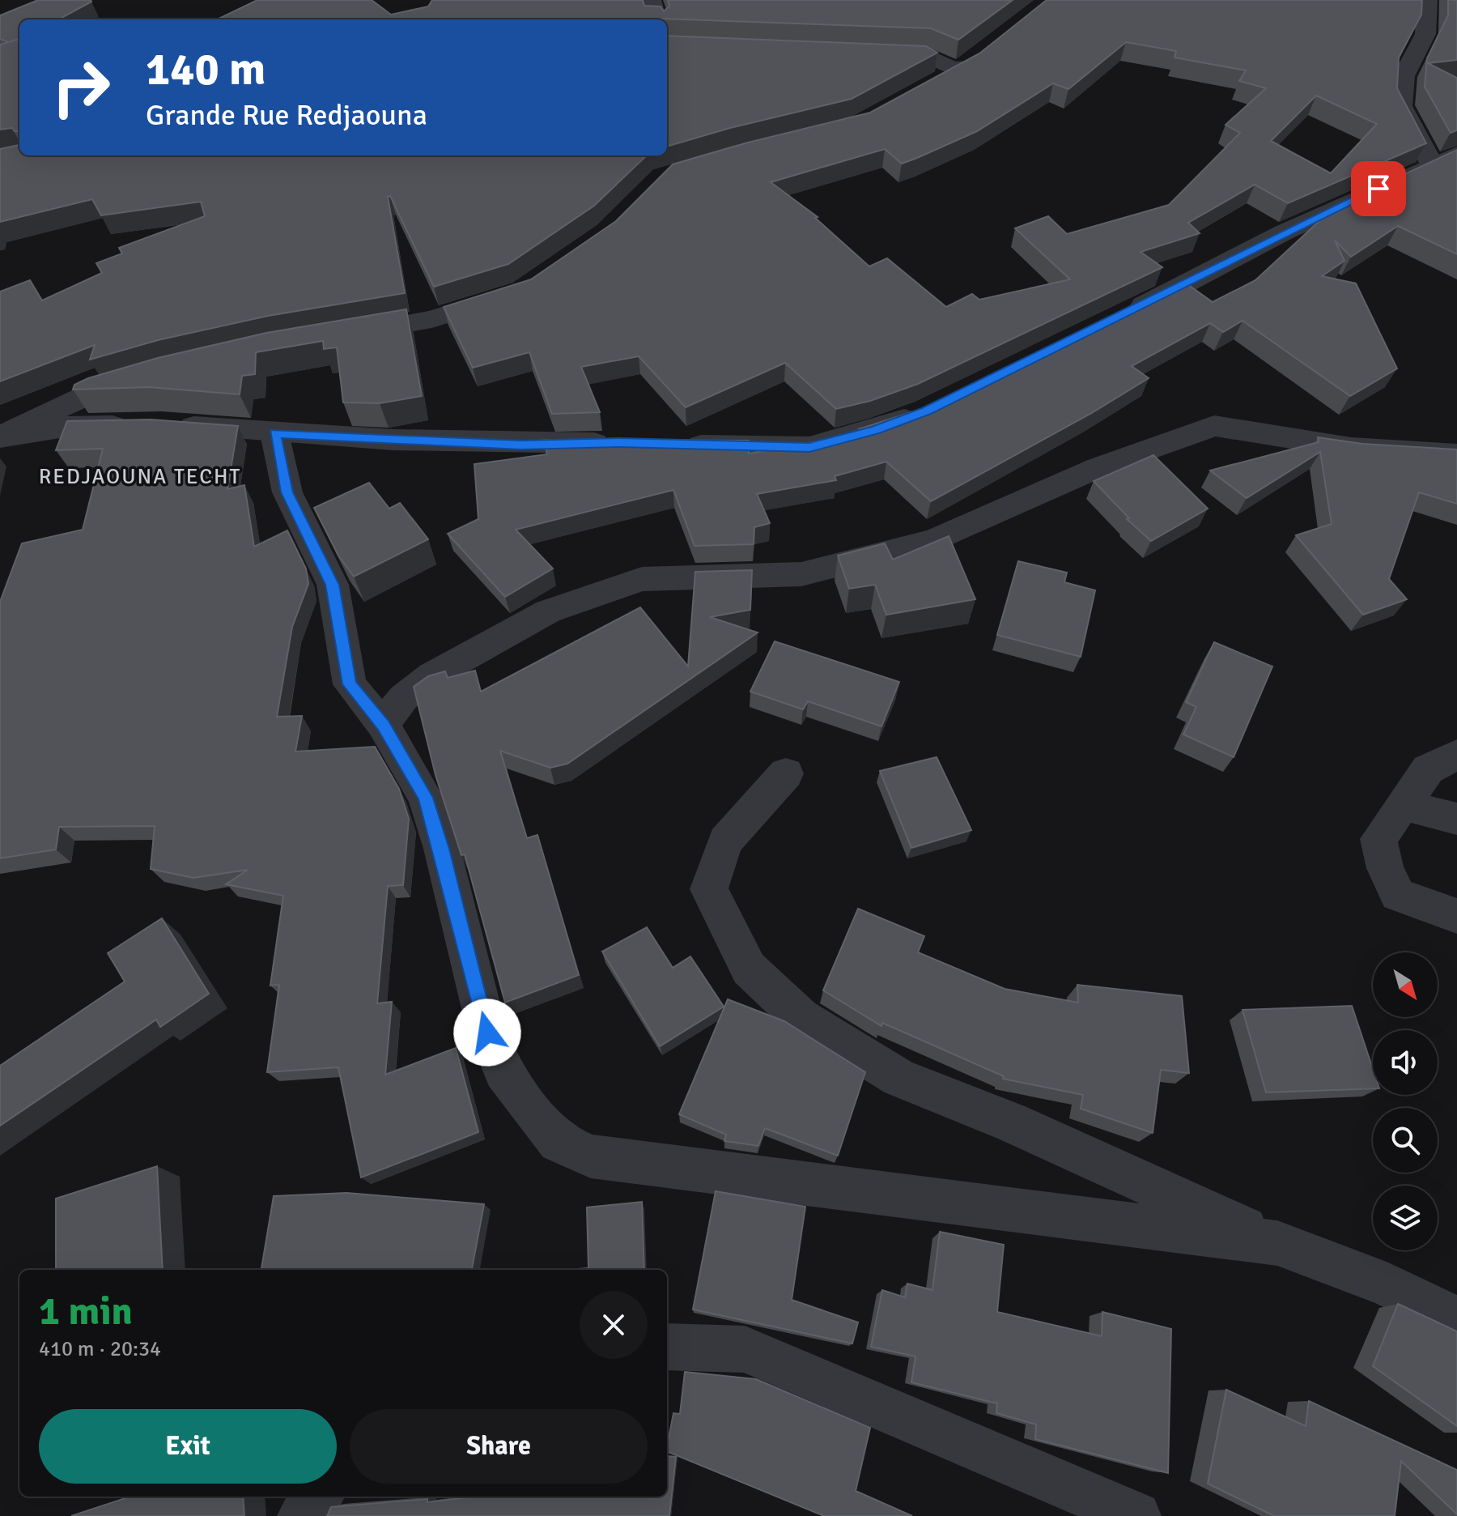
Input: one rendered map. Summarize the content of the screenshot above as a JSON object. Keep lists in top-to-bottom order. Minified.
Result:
{"districts":["REDJAOUNA TECHT"],"north":"bottom right","page":{"turn":["140 m","Grande Rue Redjaouna"],"heading":["1 min","410 m · 20:34"],"buttons":["Exit","Share"]}}
